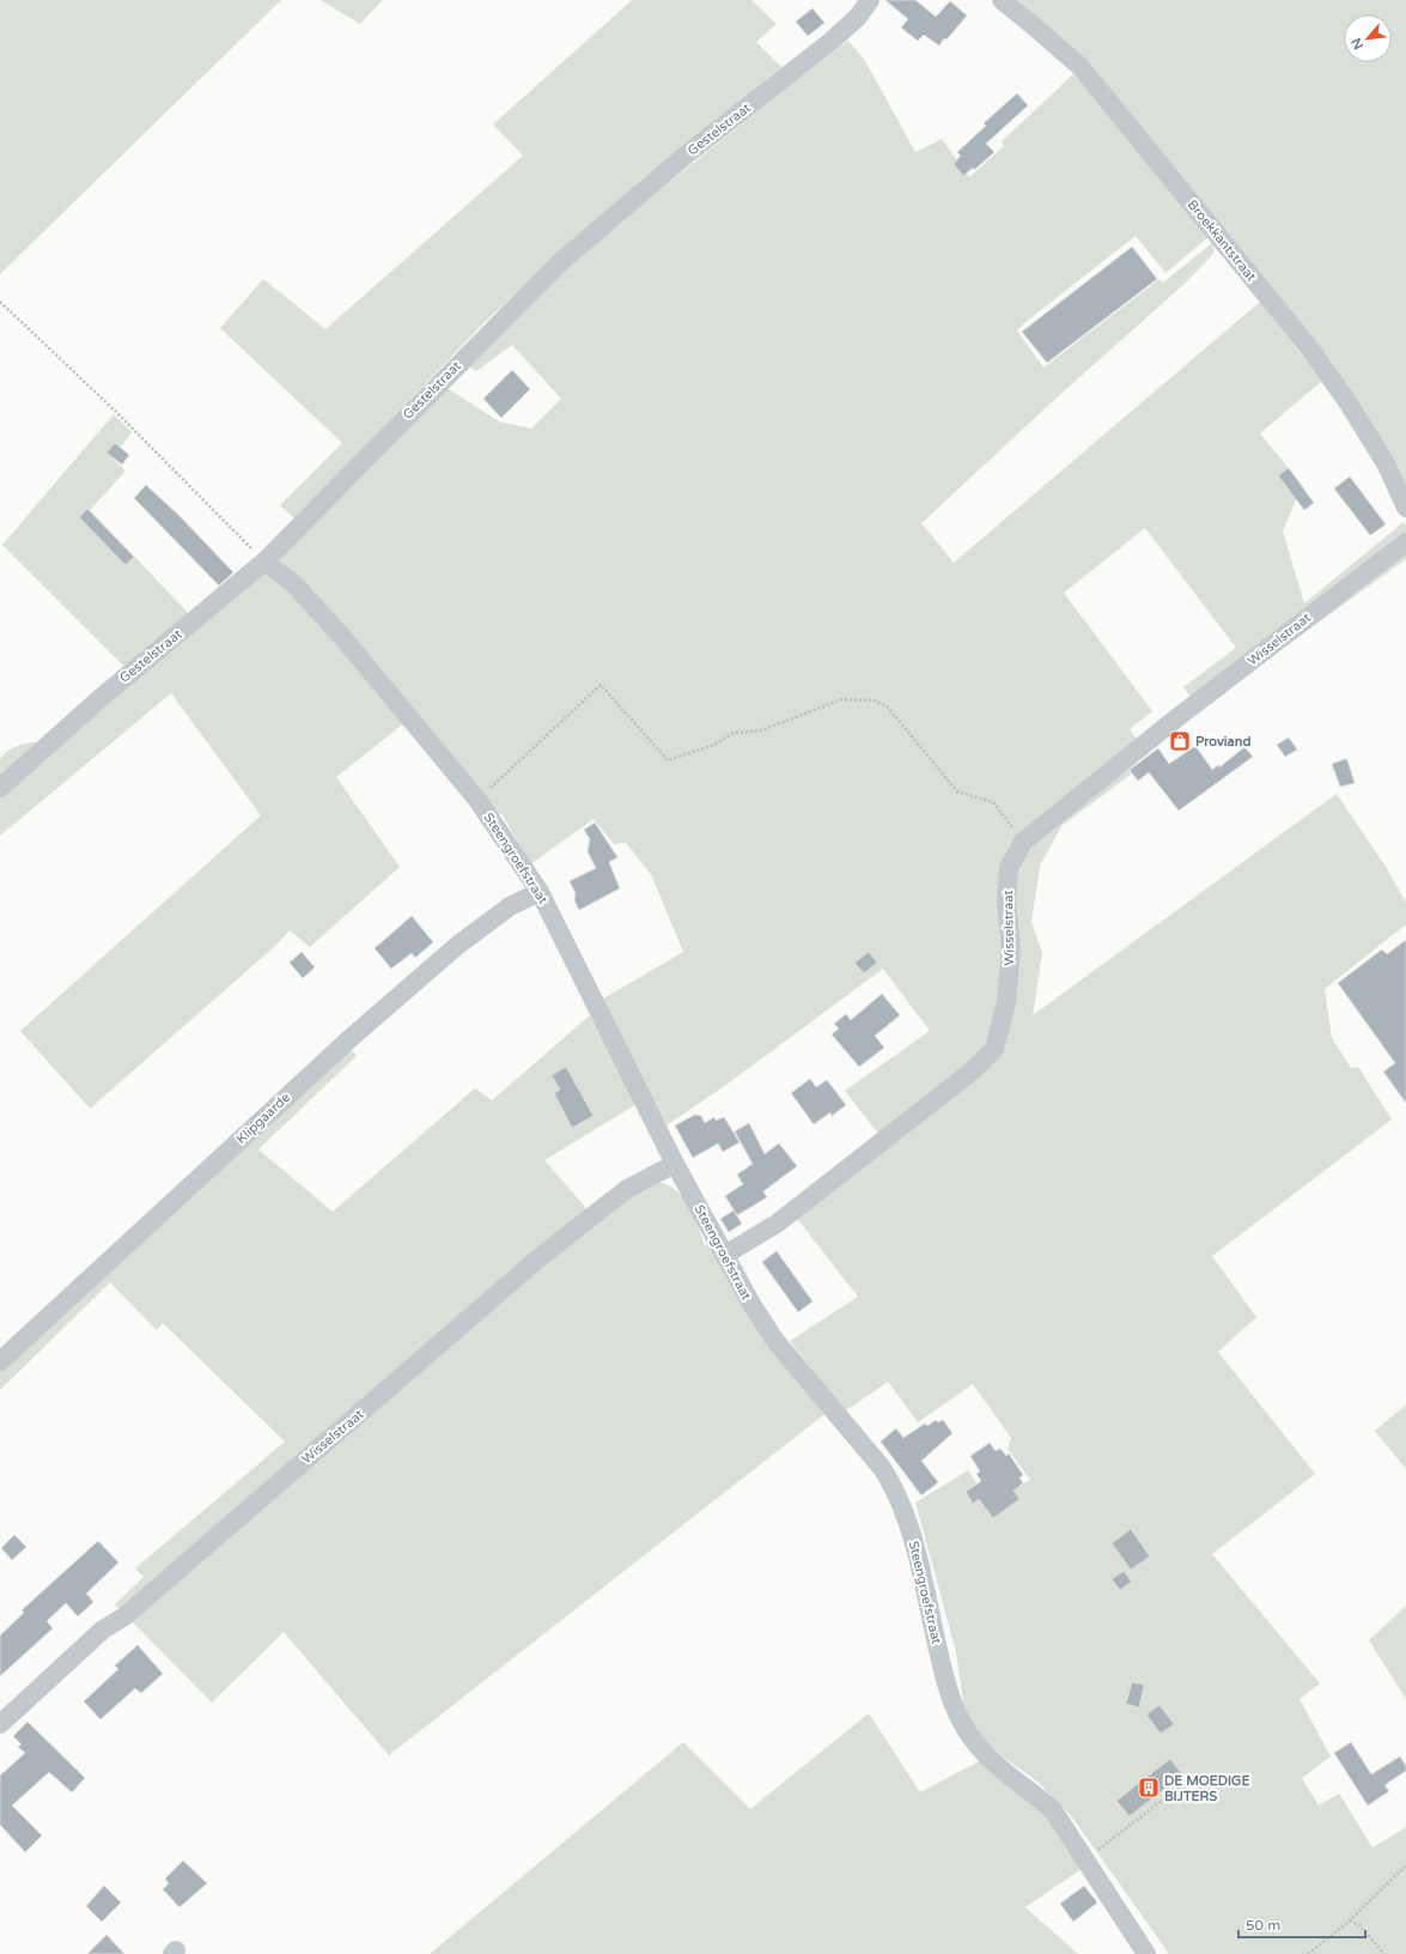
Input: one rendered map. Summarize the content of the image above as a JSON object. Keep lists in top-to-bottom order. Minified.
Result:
{"streets":{"street":["Gestelstraat","Broekkantstraat","Wisselstraat","Steengroefstraat","Klipgaarde"]},"crossings":[["Gestelstraat","Steengroefstraat"],["Wisselstraat","Steengroefstraat"],["Steengroefstraat","Klipgaarde"]],"places":{"shop":["Proviand"],"building":["DE MOEDIGE BIJTERS"]},"scale_bar":"50 m","north":"bottom left"}
